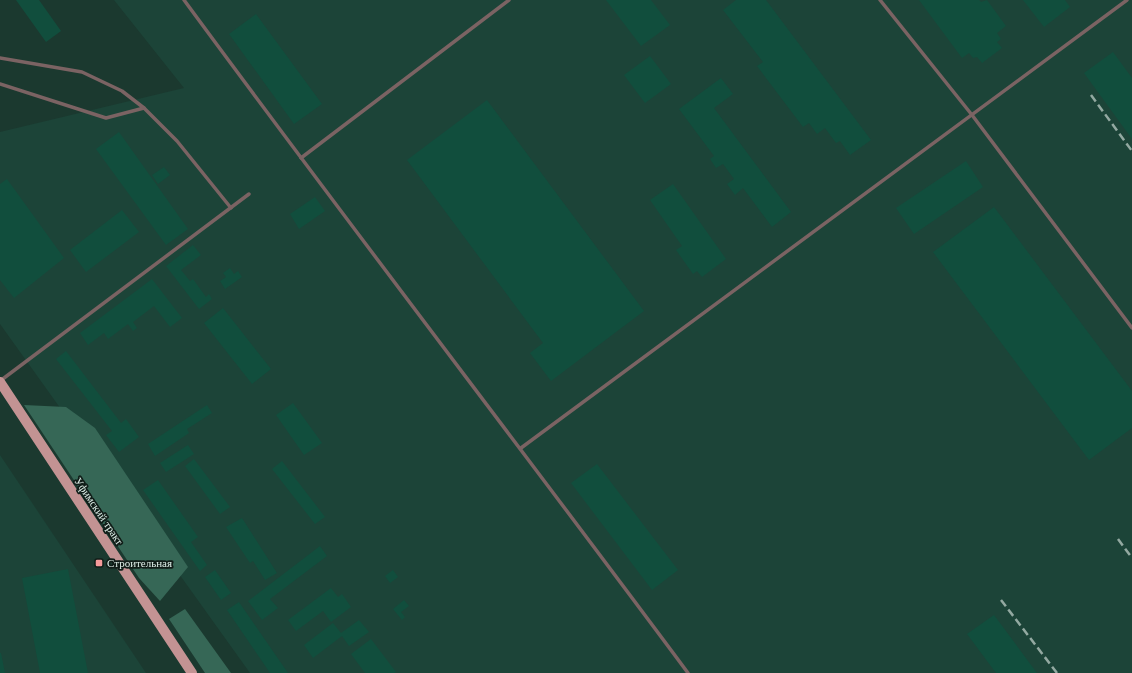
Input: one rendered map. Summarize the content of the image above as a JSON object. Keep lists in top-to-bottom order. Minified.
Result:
{"streets":{"main road":["Уфимский тракт"]},"places":{"transit":["Строительная"]}}
